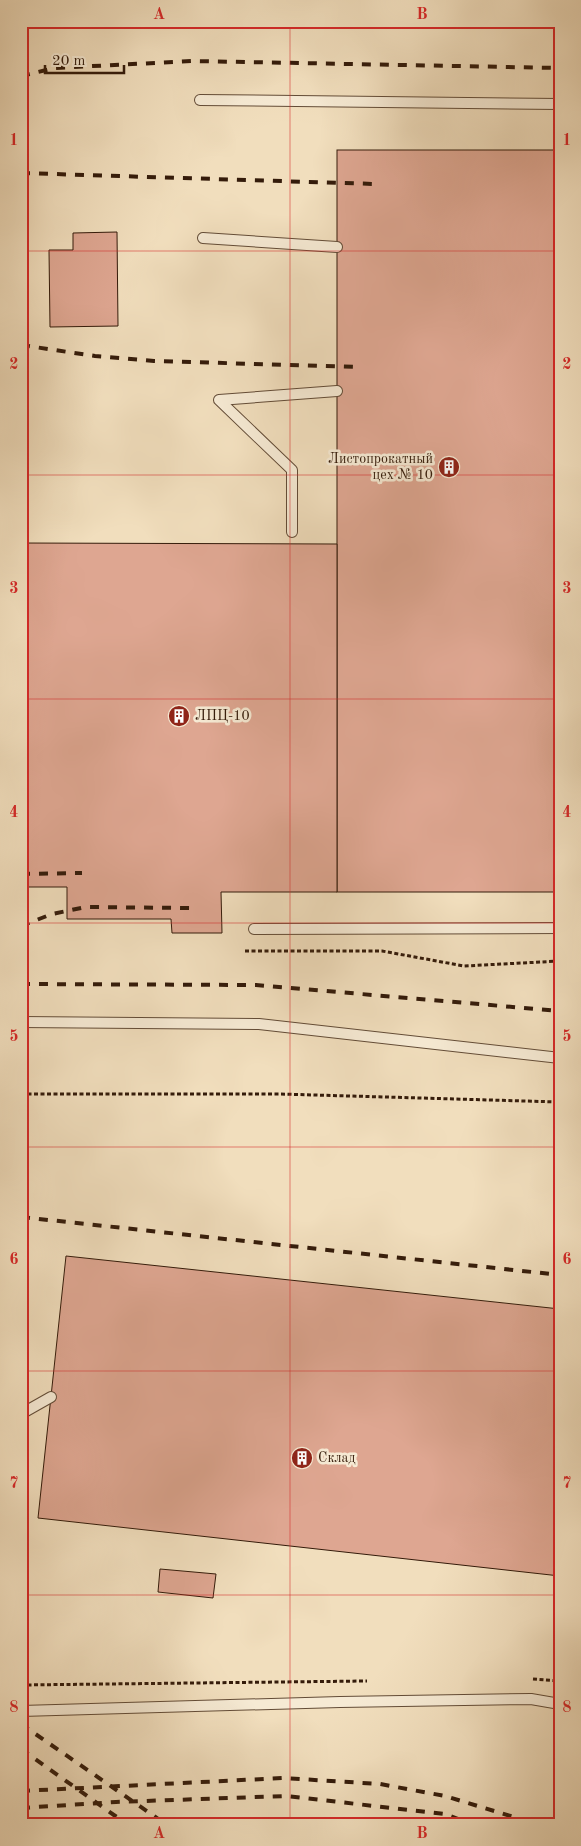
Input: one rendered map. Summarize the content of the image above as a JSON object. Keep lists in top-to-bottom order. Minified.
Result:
{"places":{"building":["Листопрокатный цех № 10","ЛПЦ-10","Склад"]},"scale_bar":"20 m","grid":{"columns":["A","B"],"rows":["1","2","3","4","5","6","7","8"]}}
